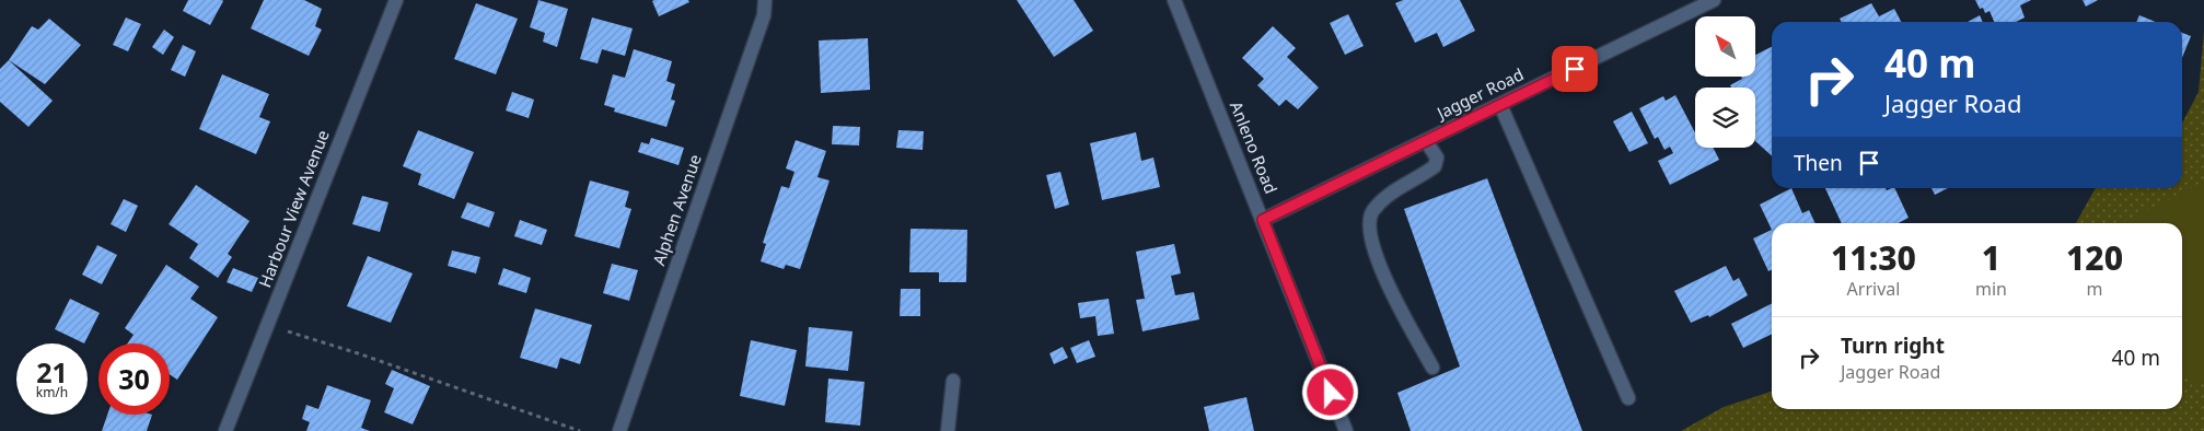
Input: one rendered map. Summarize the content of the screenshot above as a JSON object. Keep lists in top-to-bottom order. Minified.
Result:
{"streets":{"street":["Jagger Road","Anleno Road","Harbour View Avenue","Alphen Avenue"]},"crossings":[["Jagger Road","Anleno Road"]],"north":"top left","page":{"turn":["40 m","Jagger Road"],"then":"Then","eta":["11:30","Arrival","1","min","120","m"],"list":[{"name":"Turn right","note":"Jagger Road","value":"40 m"}],"speed":"21 km/h","limit":"30"}}
